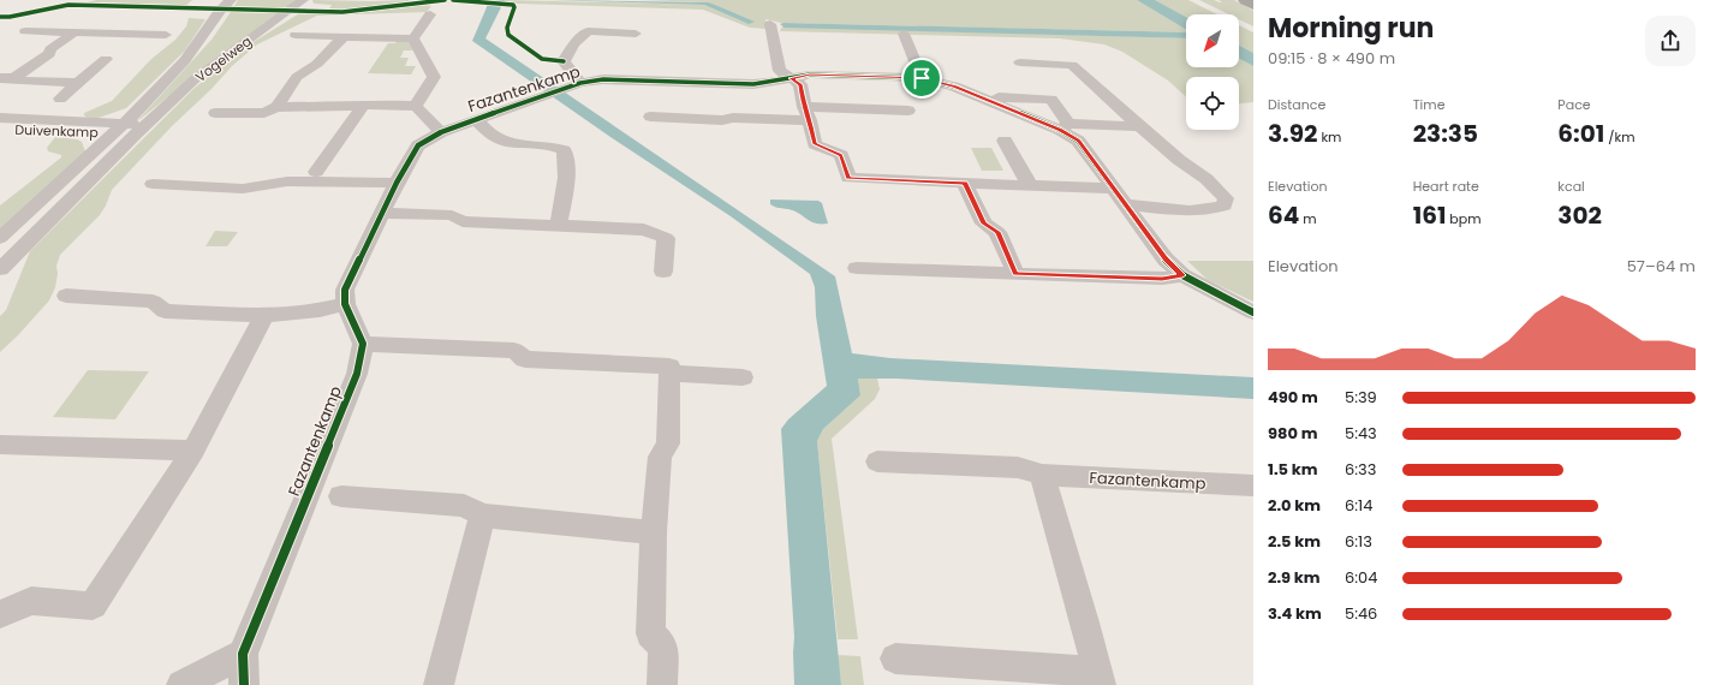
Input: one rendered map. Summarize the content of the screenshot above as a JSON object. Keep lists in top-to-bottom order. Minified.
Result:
{"streets":{"street":["Vogelweg","Fazantenkamp","Duivenkamp"]},"crossings":[["Vogelweg","Duivenkamp"]],"north":"bottom left","page":{"heading":["Morning run","09:15 · 8 × 490 m"],"stats":[["Distance","3.92 km"],["Time","23:35"],["Pace","6:01 /km"],["Elevation","64 m"],["Heart rate","161 bpm"],["kcal","302"]],"chart":["Elevation","57–64 m"],"list":[{"name":"490 m","note":"5:39"},{"name":"980 m","note":"5:43"},{"name":"1.5 km","note":"6:33"},{"name":"2.0 km","note":"6:14"},{"name":"2.5 km","note":"6:13"},{"name":"2.9 km","note":"6:04"},{"name":"3.4 km","note":"5:46"}]}}
